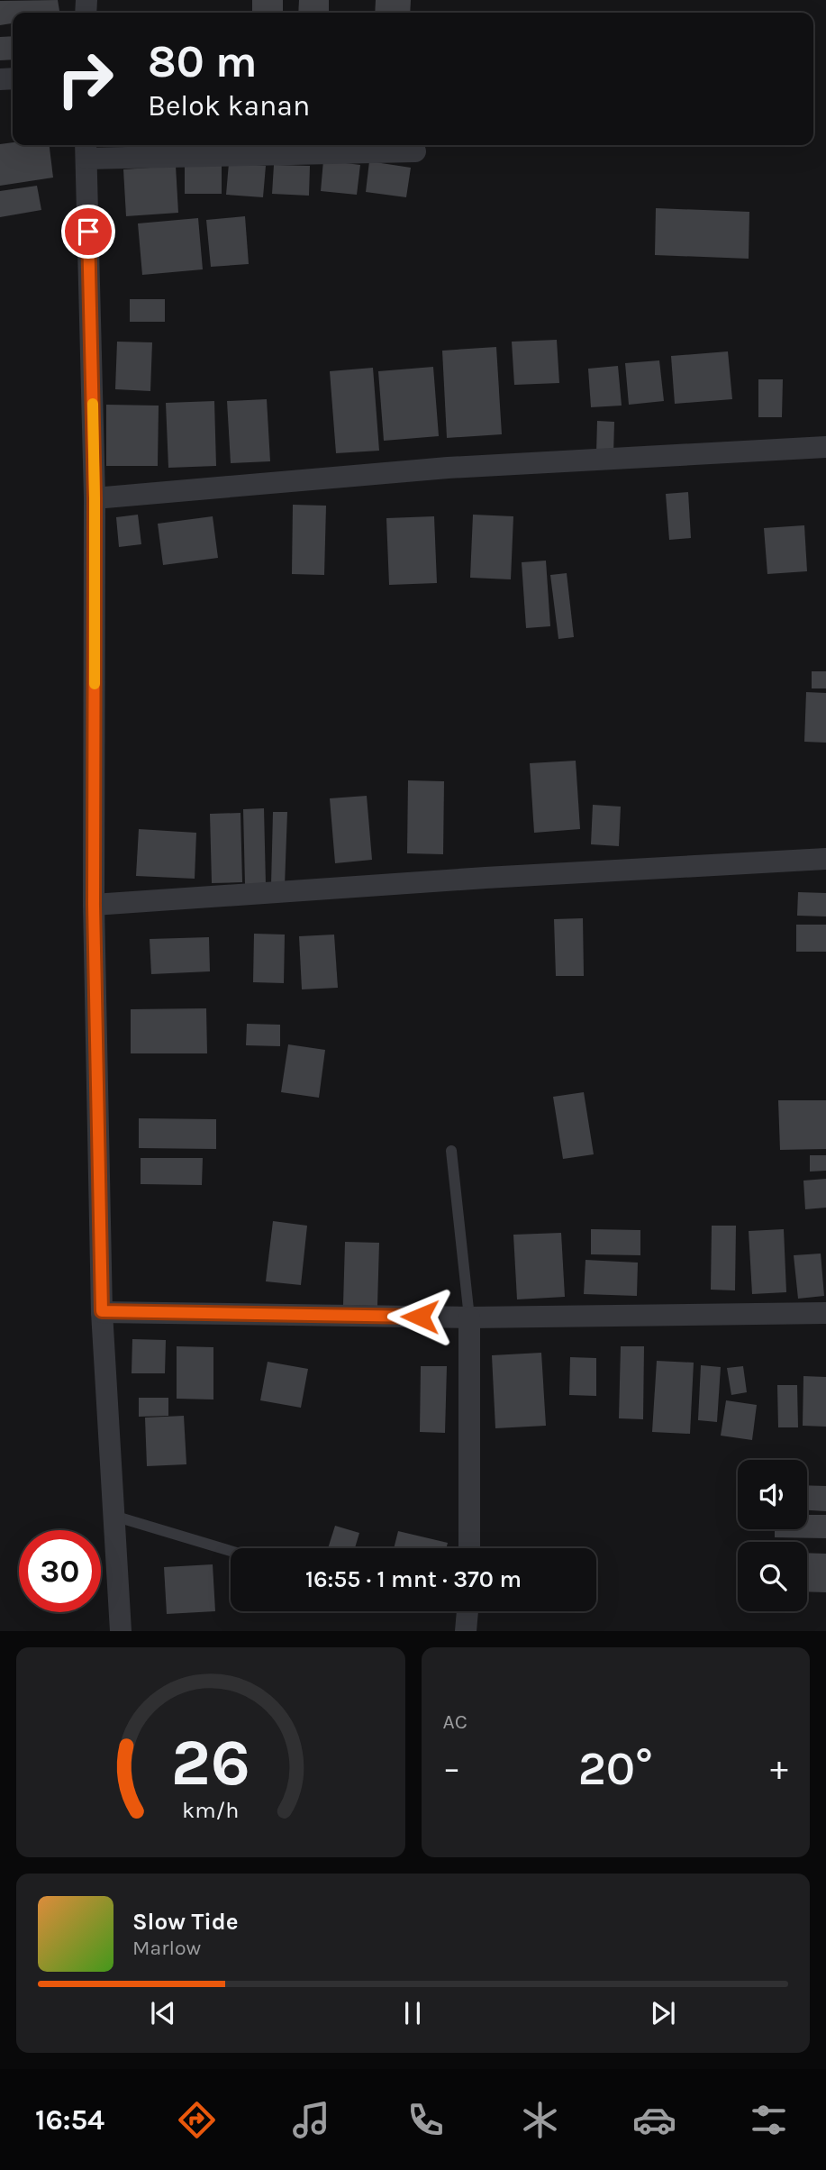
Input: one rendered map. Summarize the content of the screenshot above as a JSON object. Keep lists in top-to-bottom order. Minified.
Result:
{"page":{"turn":["80 m","Belok kanan"],"limit":"30","trip":"16:55 · 1 mnt · 370 m","tile":"AC","heat":["−","20°","+"],"song":["Slow Tide","Marlow"],"tabs":"16:54","gauge":["26","km/h"]}}
